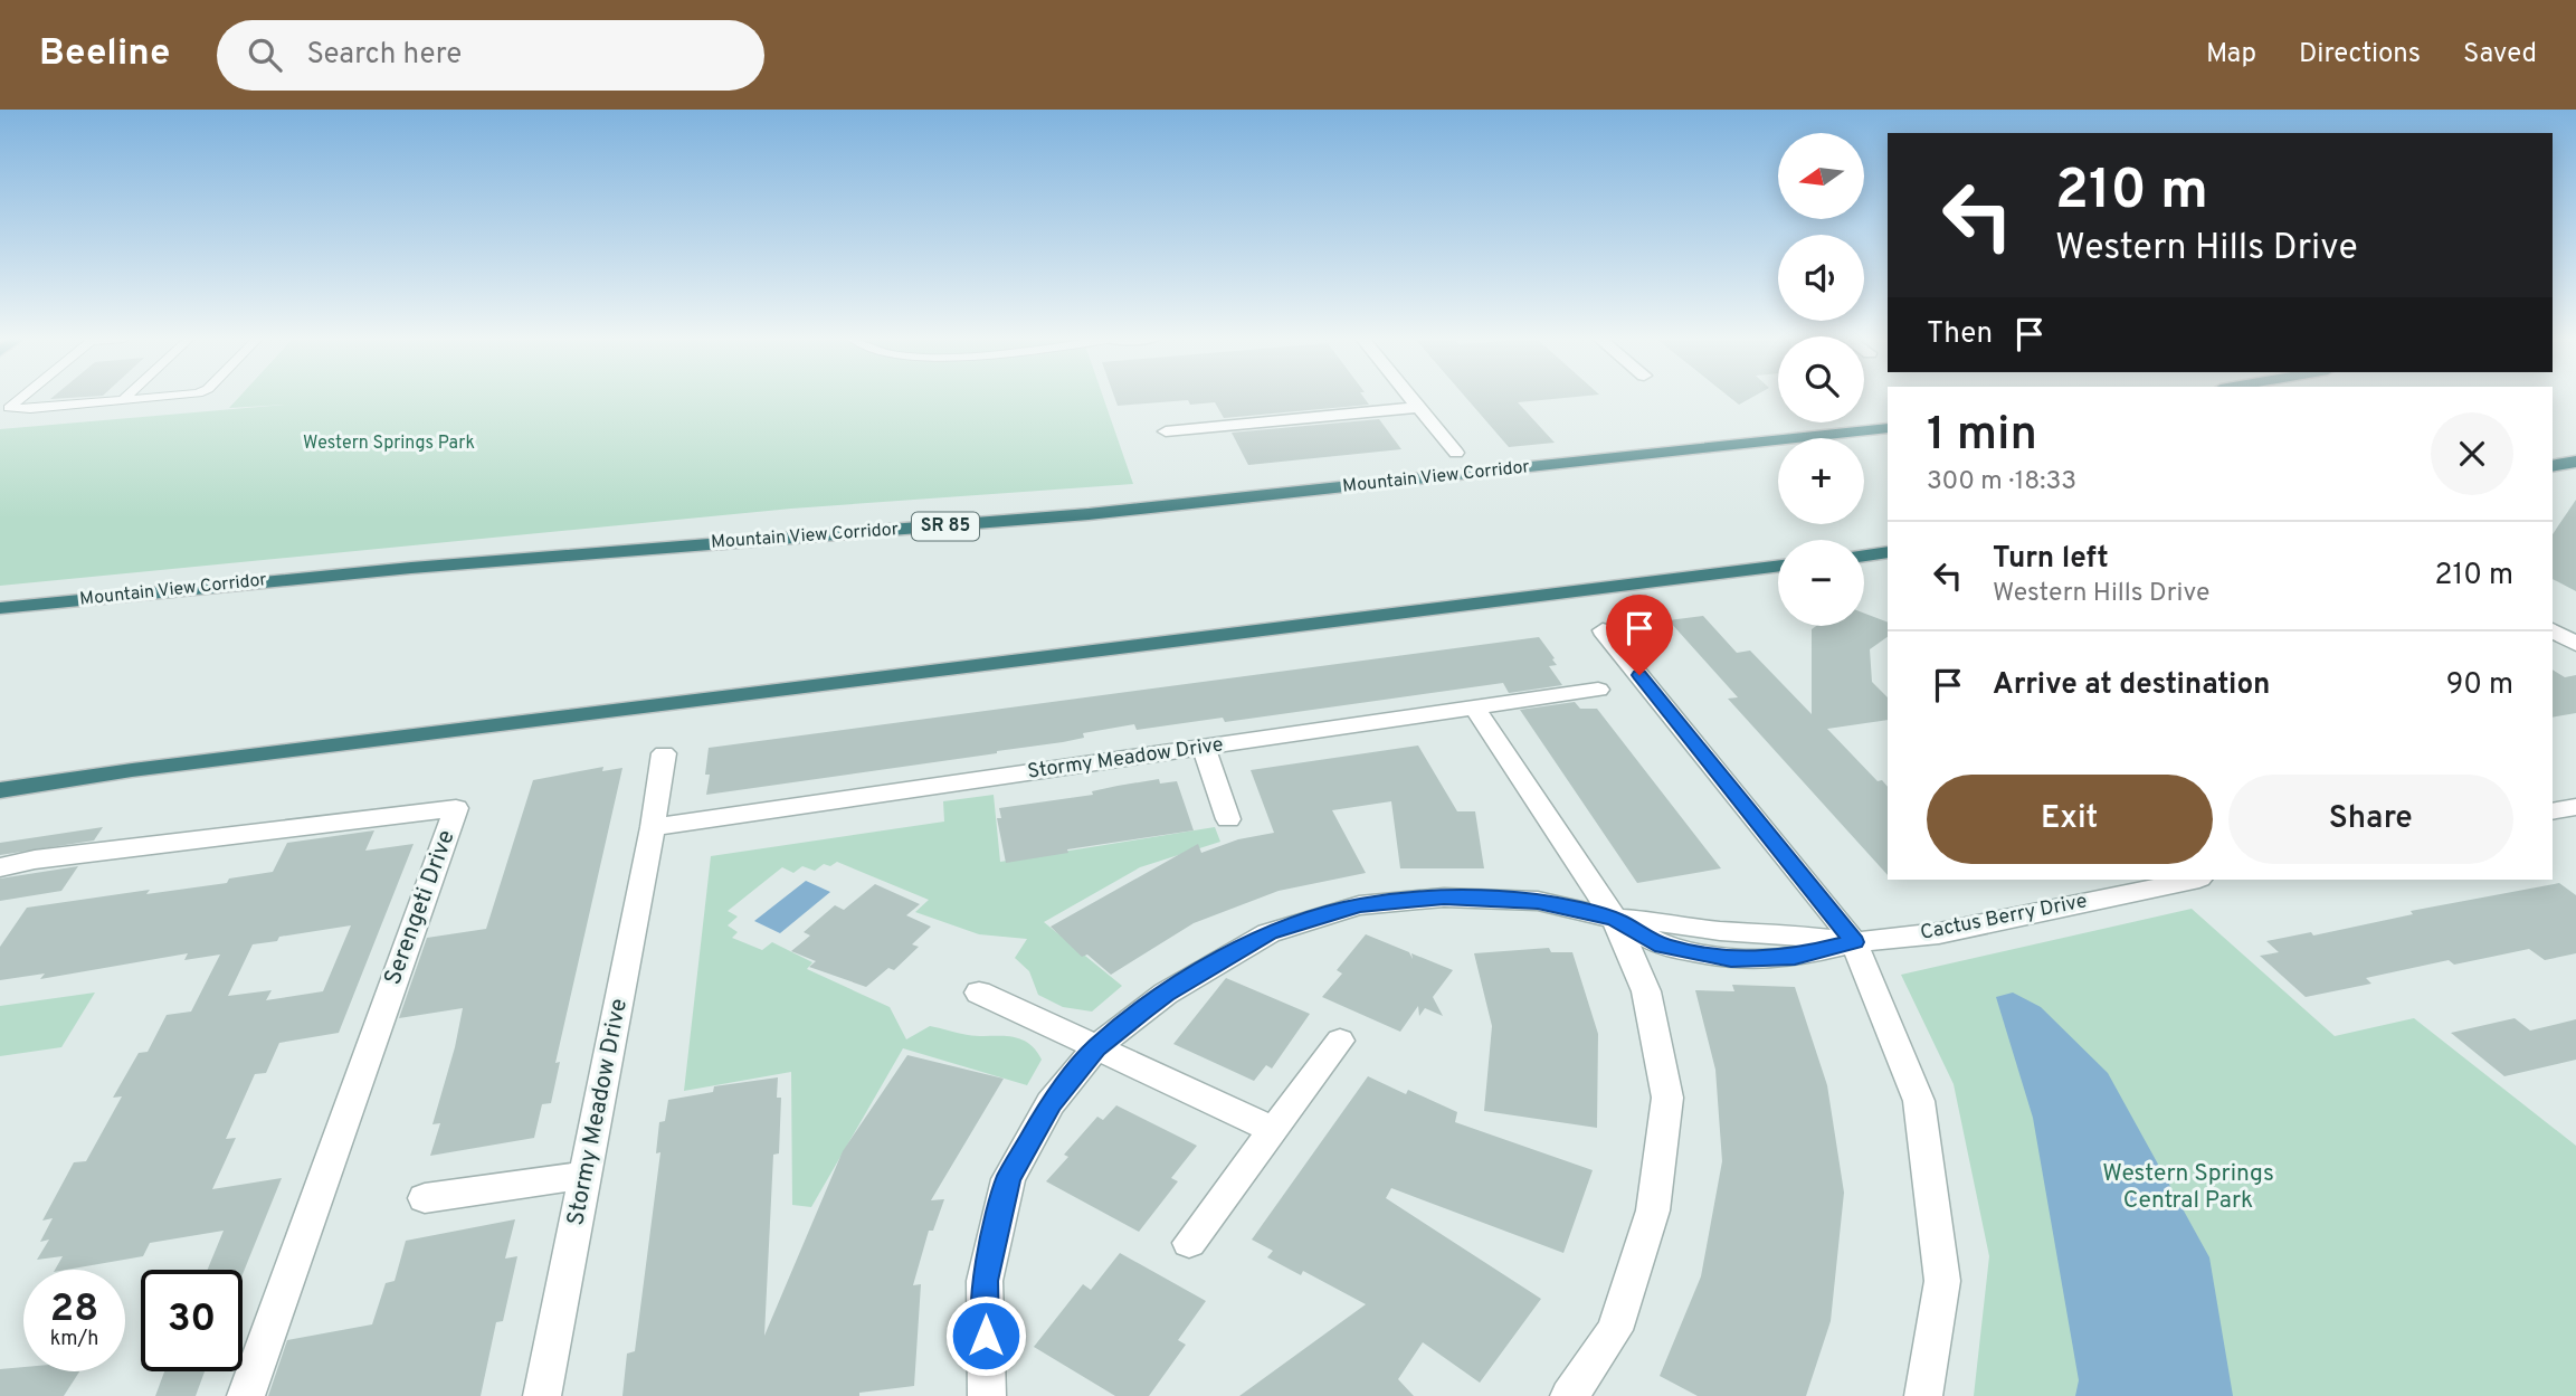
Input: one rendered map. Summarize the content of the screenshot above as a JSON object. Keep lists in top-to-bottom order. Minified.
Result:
{"streets":{"highway":["Mountain View Corridor","SR 85"],"street":["Stormy Meadow Drive","Serengeti Drive","Cactus Berry Drive"]},"parks":["Western Springs Park","Western Springs Central Park"],"north":"left","page":{"header":"Beeline","search":"Search here","nav":["Map","Directions","Saved"],"map_buttons":["+","−"],"turn":["210 m","Western Hills Drive"],"then":"Then","heading":["1 min","300 m · 18:33"],"list":[{"name":"Turn left","note":"Western Hills Drive","value":"210 m"},{"name":"Arrive at destination","value":"90 m"}],"buttons":["Exit","Share"],"speed":"28 km/h","limit":"30"}}
